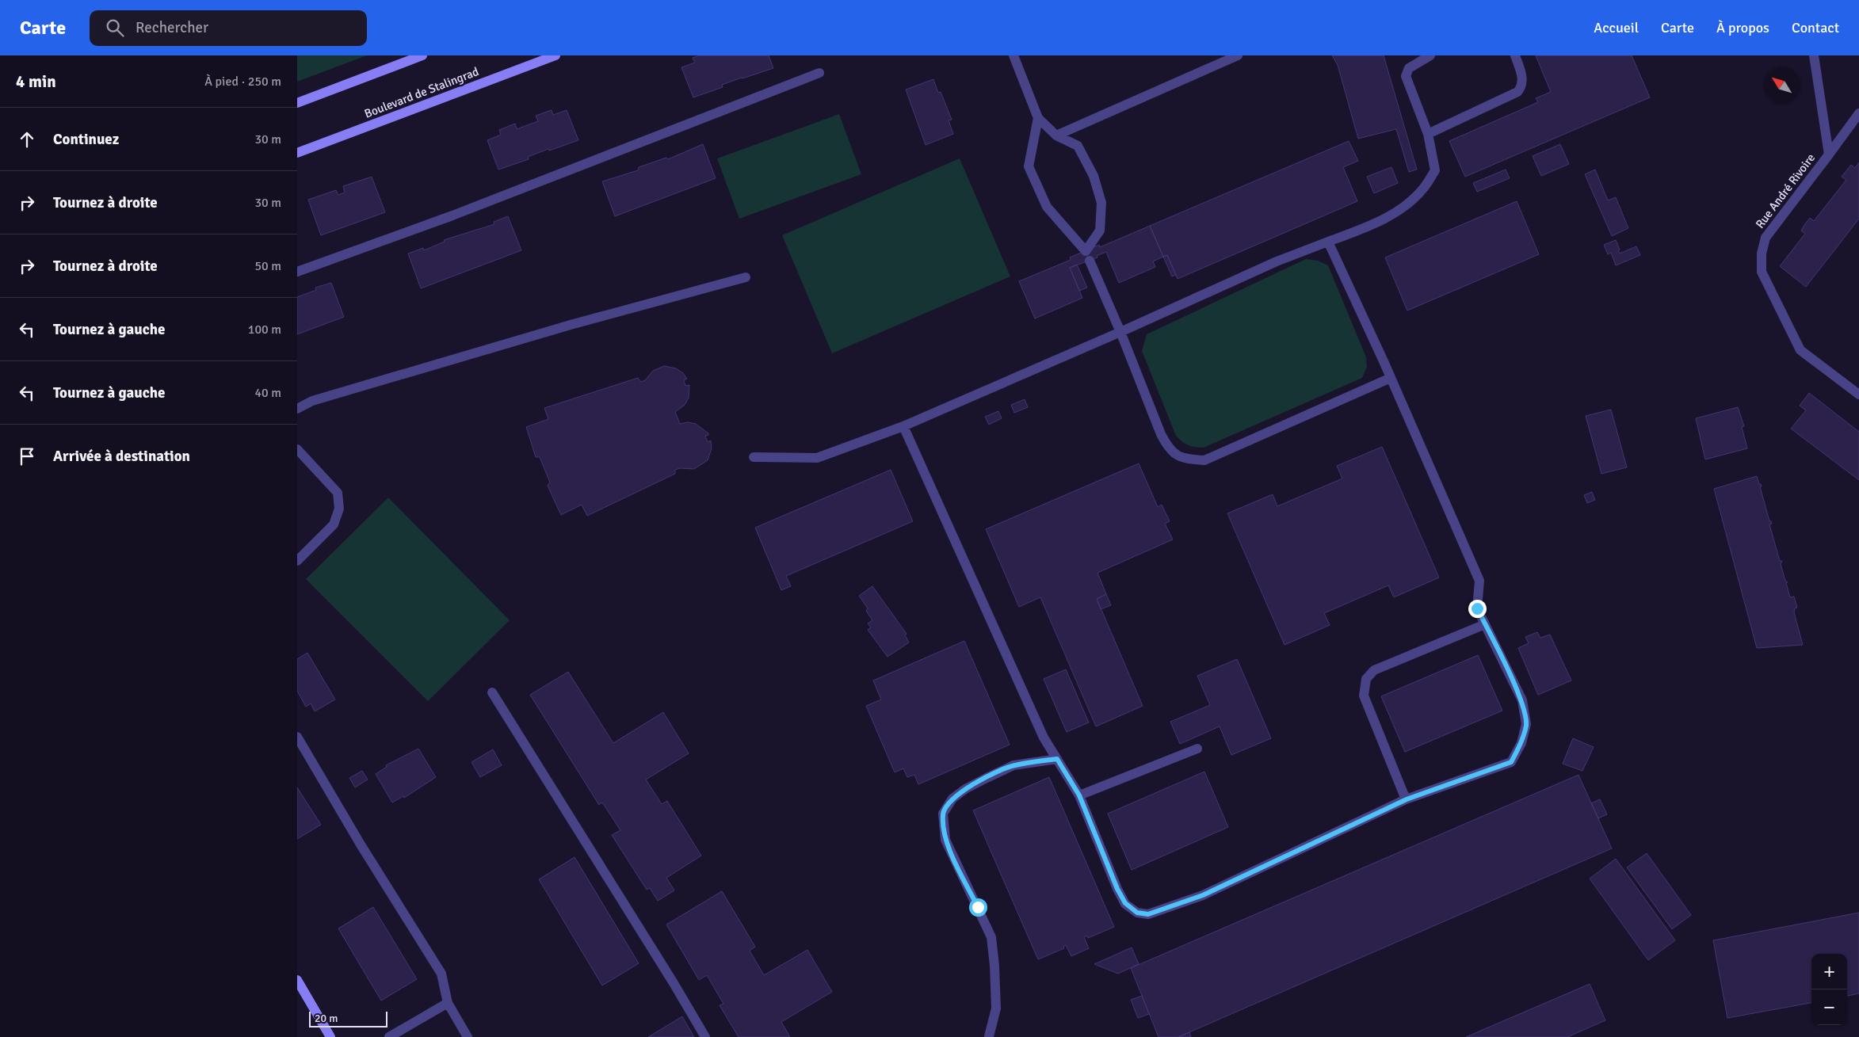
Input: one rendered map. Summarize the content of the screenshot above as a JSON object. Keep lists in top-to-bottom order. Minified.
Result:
{"streets":{"main road":["Boulevard de Stalingrad"],"street":["Rue André Rivoire"]},"scale_bar":"20 m","north":"top left","page":{"header":"Carte","search":"Rechercher","nav":["Accueil","Carte","À propos","Contact"],"heading":["4 min","À pied · 250 m"],"list":[["Continuez","30 m"],["Tournez à droite","30 m"],["Tournez à droite","50 m"],["Tournez à gauche","100 m"],["Tournez à gauche","40 m"],"Arrivée à destination"],"map_buttons":["+","−"],"scale":"20 m"}}
